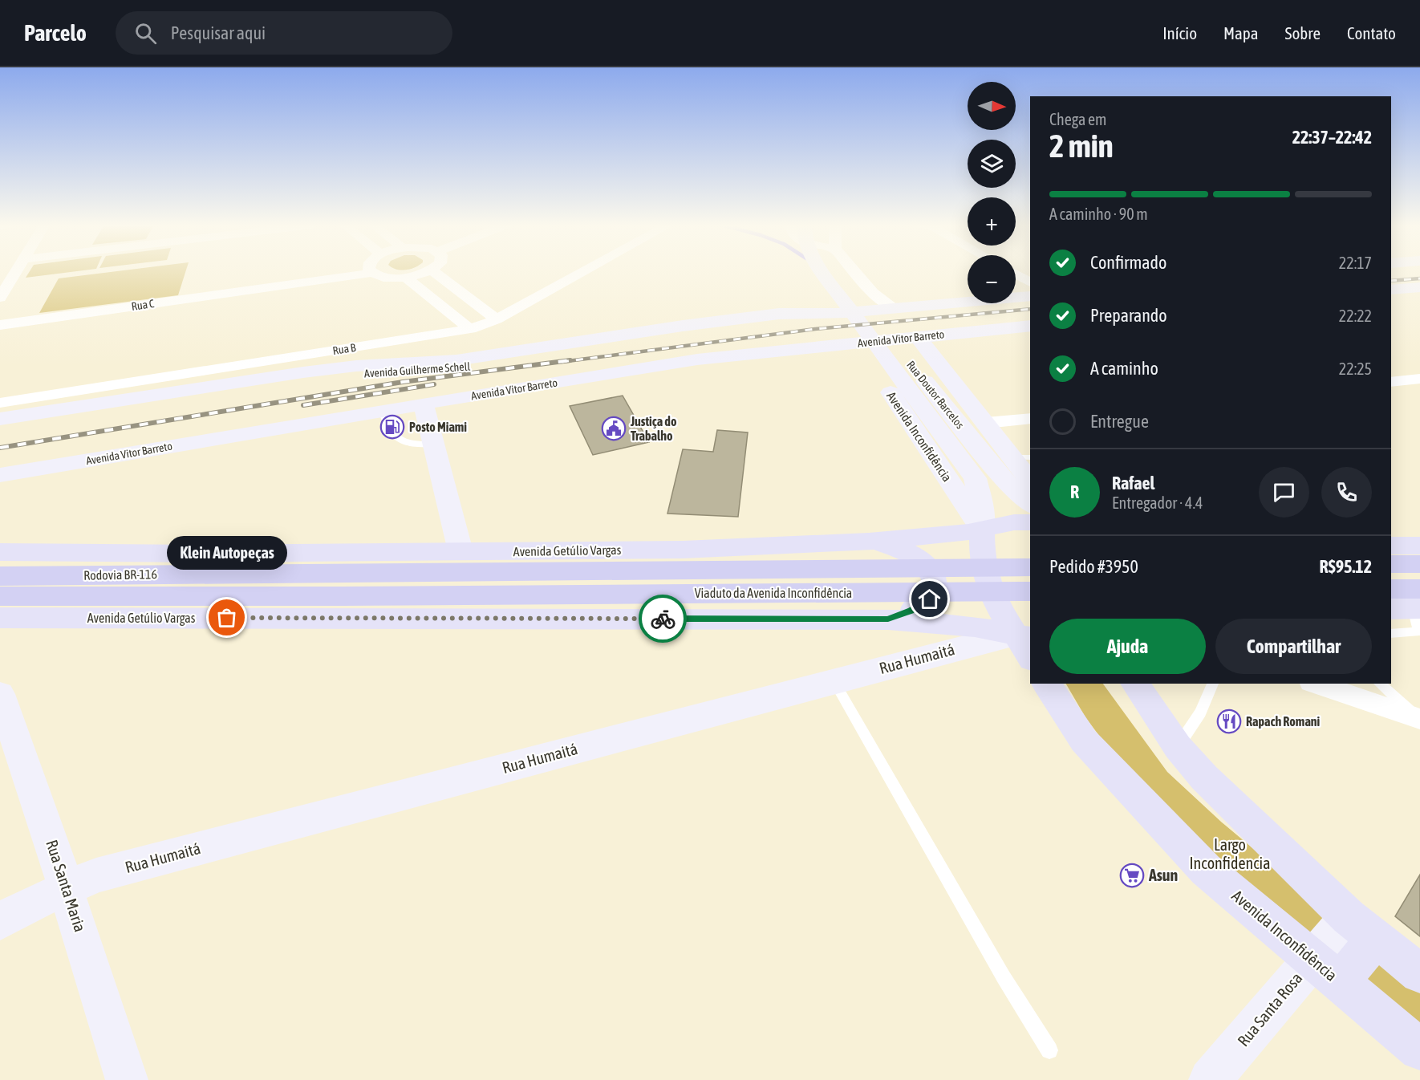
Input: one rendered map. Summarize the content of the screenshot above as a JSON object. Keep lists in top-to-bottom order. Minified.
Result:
{"streets":{"highway":["Rodovia BR-116","Viaduto da Avenida Inconfidência"],"main road":["Avenida Vitor Barreto","Avenida Guilherme Schell","Rua Doutor Barcelos","Avenida Inconfidência","Avenida Getúlio Vargas","Rua Humaitá","Rua Santa Maria","Rua Santa Rosa"],"street":["Rua C","Rua B"]},"crossings":[["Avenida Vitor Barreto","Avenida Inconfidência"],["Rua B","Avenida Guilherme Schell"],["Rua Doutor Barcelos","Avenida Inconfidência"],["Avenida Inconfidência","Avenida Getúlio Vargas"],["Avenida Inconfidência","Rua Humaitá"],["Avenida Inconfidência","Rua Santa Rosa"],["Avenida Getúlio Vargas","Rua Humaitá"],["Rodovia BR-116","Viaduto da Avenida Inconfidência"],["Rua Humaitá","Rua Santa Maria"]],"parks":["Largo Inconfidencia"],"places":{"fuel station":["Posto Miami"],"public building":["Justiça do Trabalho"],"other":["Klein Autopeças"],"restaurant":["Rapach Romani"],"supermarket":["Asun"]},"north":"right","page":{"header":"Parcelo","search":"Pesquisar aqui","nav":["Início","Mapa","Sobre","Contato"],"map_buttons":["+","−"],"heading":["2 min","Chega em","22:37–22:42"],"panel":["Rafael","Entregador · 4.4","Pedido #3950","R$95.12"],"bar":"A caminho · 90 m","list":[["Confirmado","22:17"],["Preparando","22:22"],["A caminho","22:25"],"Entregue"],"round":"R","bubble":"Klein Autopeças","buttons":["Ajuda","Compartilhar"]}}
